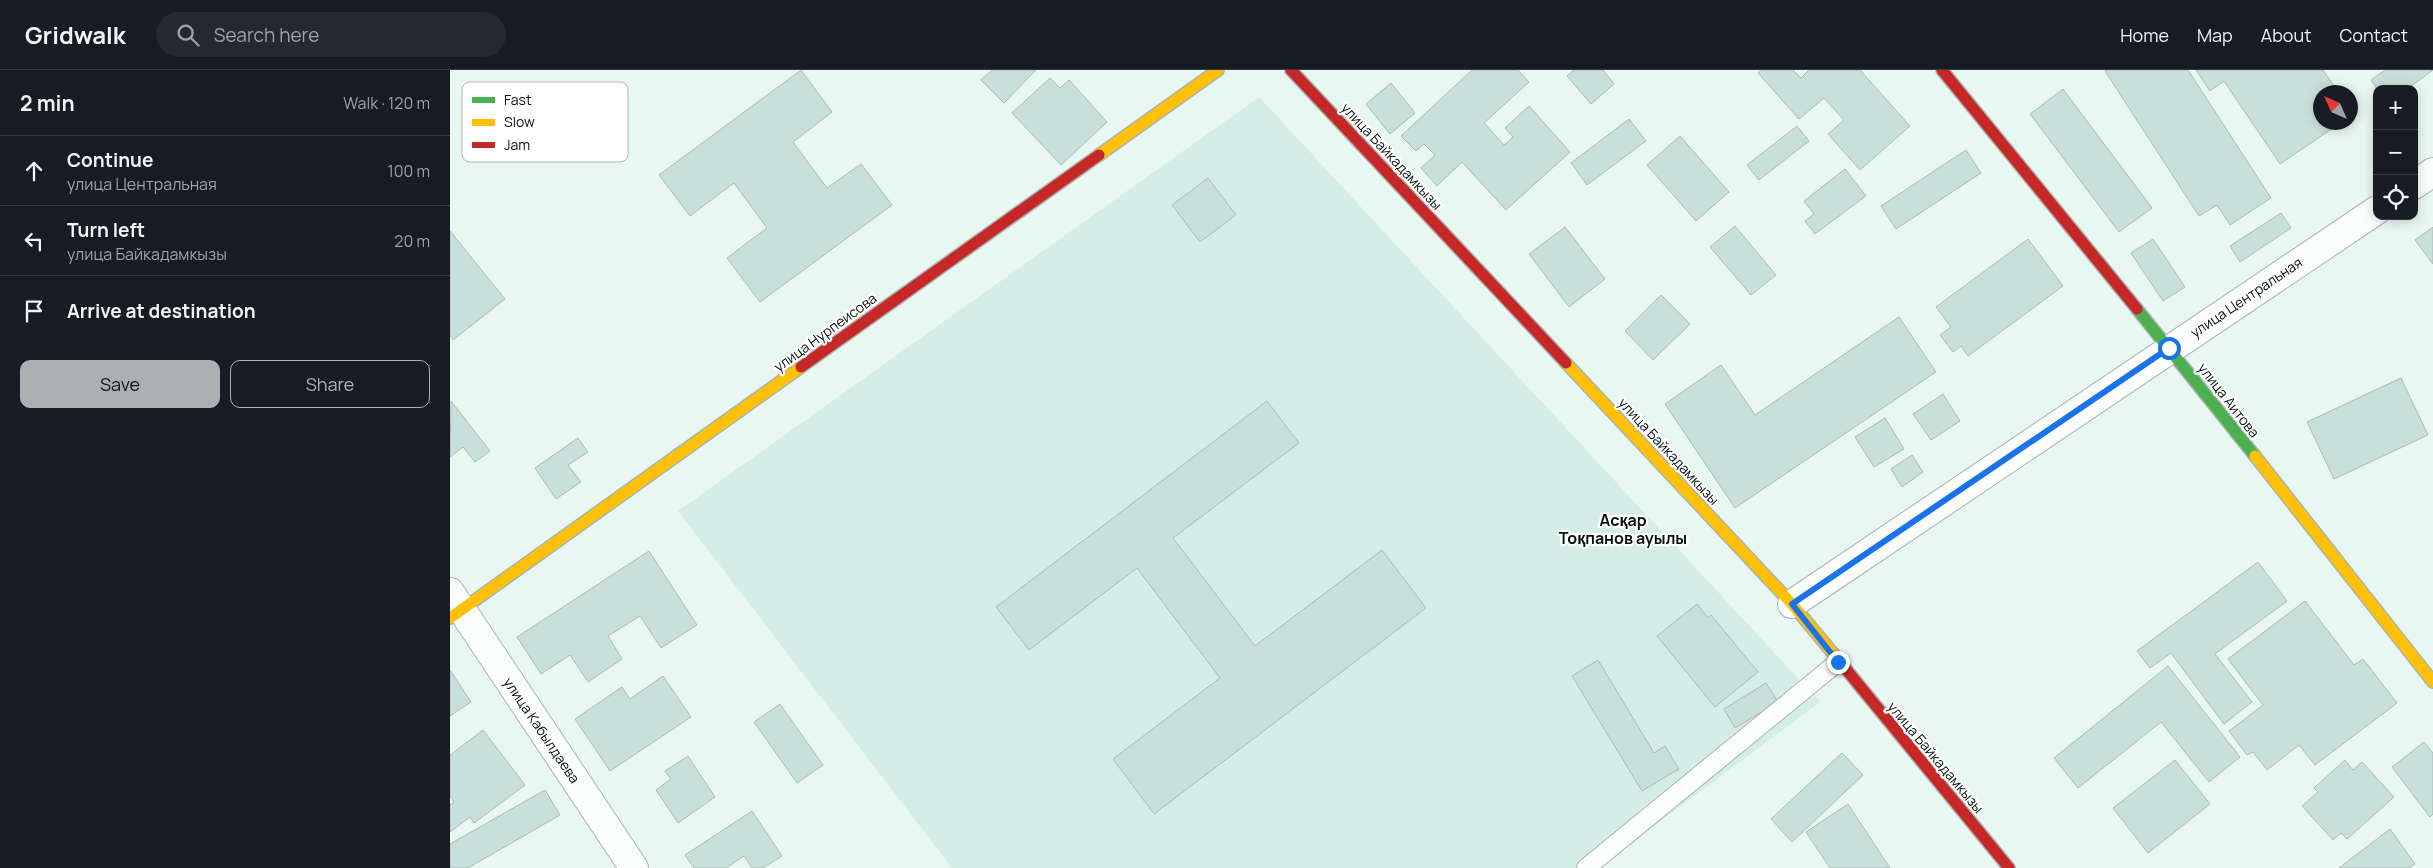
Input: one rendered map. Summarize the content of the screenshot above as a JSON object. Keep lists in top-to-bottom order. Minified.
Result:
{"streets":{"street":["улица Байкадамкызы","улица Центральная","улица Нурпеисова","улица Аитова","улица Кабылдаева"]},"crossings":[["улица Байкадамкызы","улица Центральная"],["улица Центральная","улица Аитова"],["улица Нурпеисова","улица Кабылдаева"]],"districts":["Асқар Тоқпанов ауылы"],"legend":["Fast","Slow","Jam"],"north":"top left","page":{"header":"Gridwalk","search":"Search here","nav":["Home","Map","About","Contact"],"heading":["2 min","Walk · 120 m"],"map_buttons":["+","−"],"list":[["Continue","улица Центральная","100 m"],["Turn left","улица Байкадамкызы","20 m"],"Arrive at destination"],"buttons":["Save","Share"]}}
